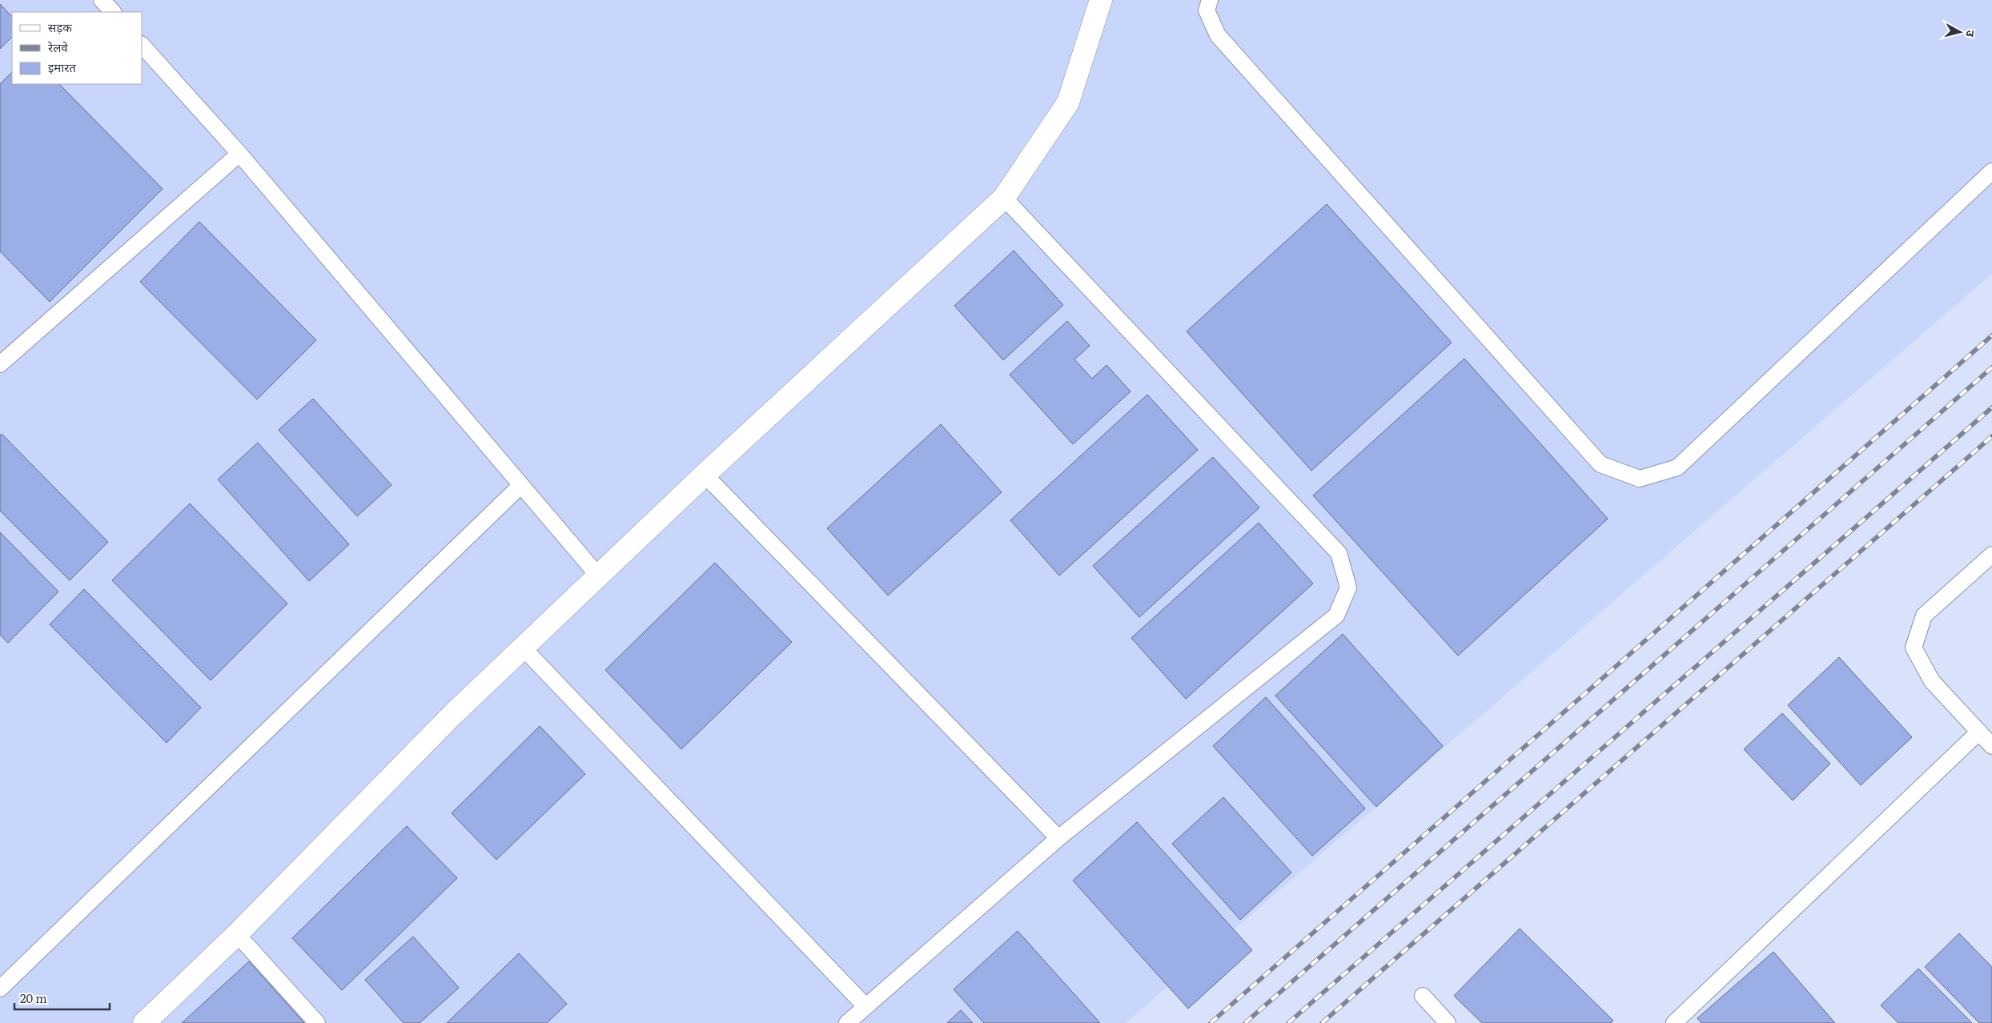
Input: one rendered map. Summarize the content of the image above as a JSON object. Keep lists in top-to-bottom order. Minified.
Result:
{"legend":["सड़क","रेलवे","इमारत"],"scale_bar":"20 m","north":"right"}
